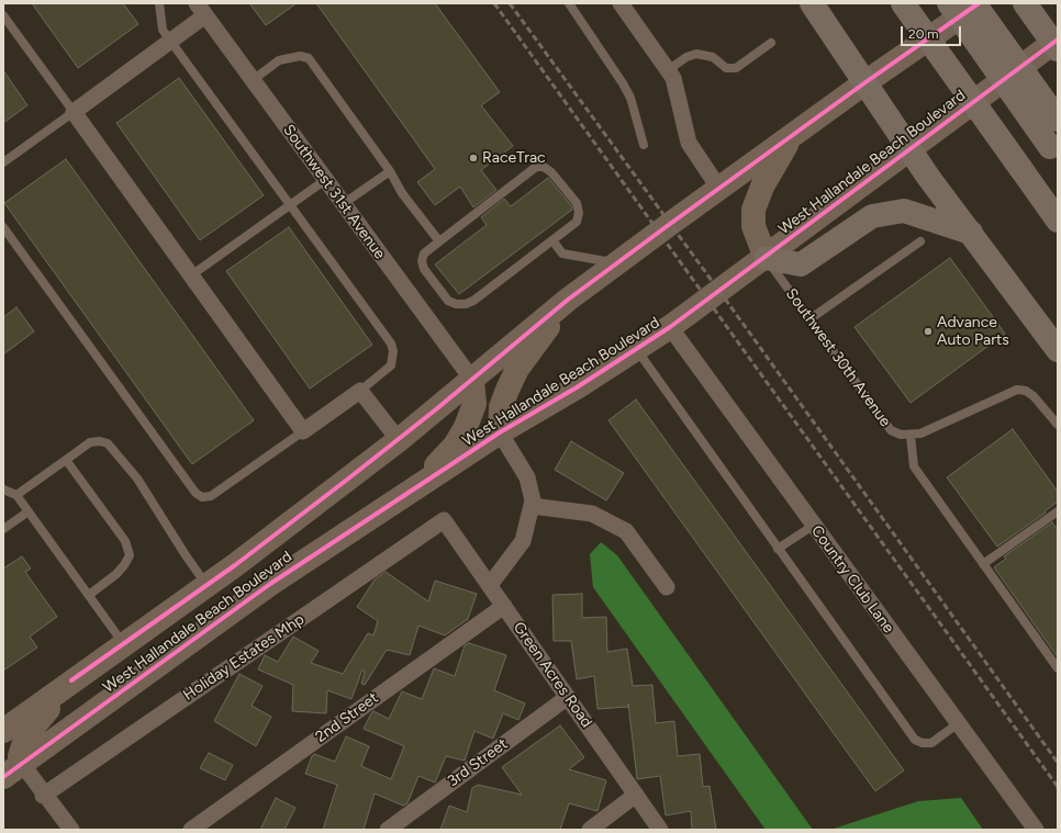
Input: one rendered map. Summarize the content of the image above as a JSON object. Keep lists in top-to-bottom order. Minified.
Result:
{"streets":{"main road":["West Hallandale Beach Boulevard"],"street":["Southwest 31st Avenue","Country Club Lane","Holiday Estates Mhp","Green Acres Road","2nd Street","3rd Street"],"lane":["Southwest 30th Avenue"]},"crossings":[["West Hallandale Beach Boulevard","Southwest 31st Avenue"],["West Hallandale Beach Boulevard","Southwest 30th Avenue"],["West Hallandale Beach Boulevard","Country Club Lane"],["Holiday Estates Mhp","Green Acres Road"],["Green Acres Road","2nd Street"],["Green Acres Road","3rd Street"]],"places":["RaceTrac","Advance Auto Parts"],"scale_bar":"20 m"}
